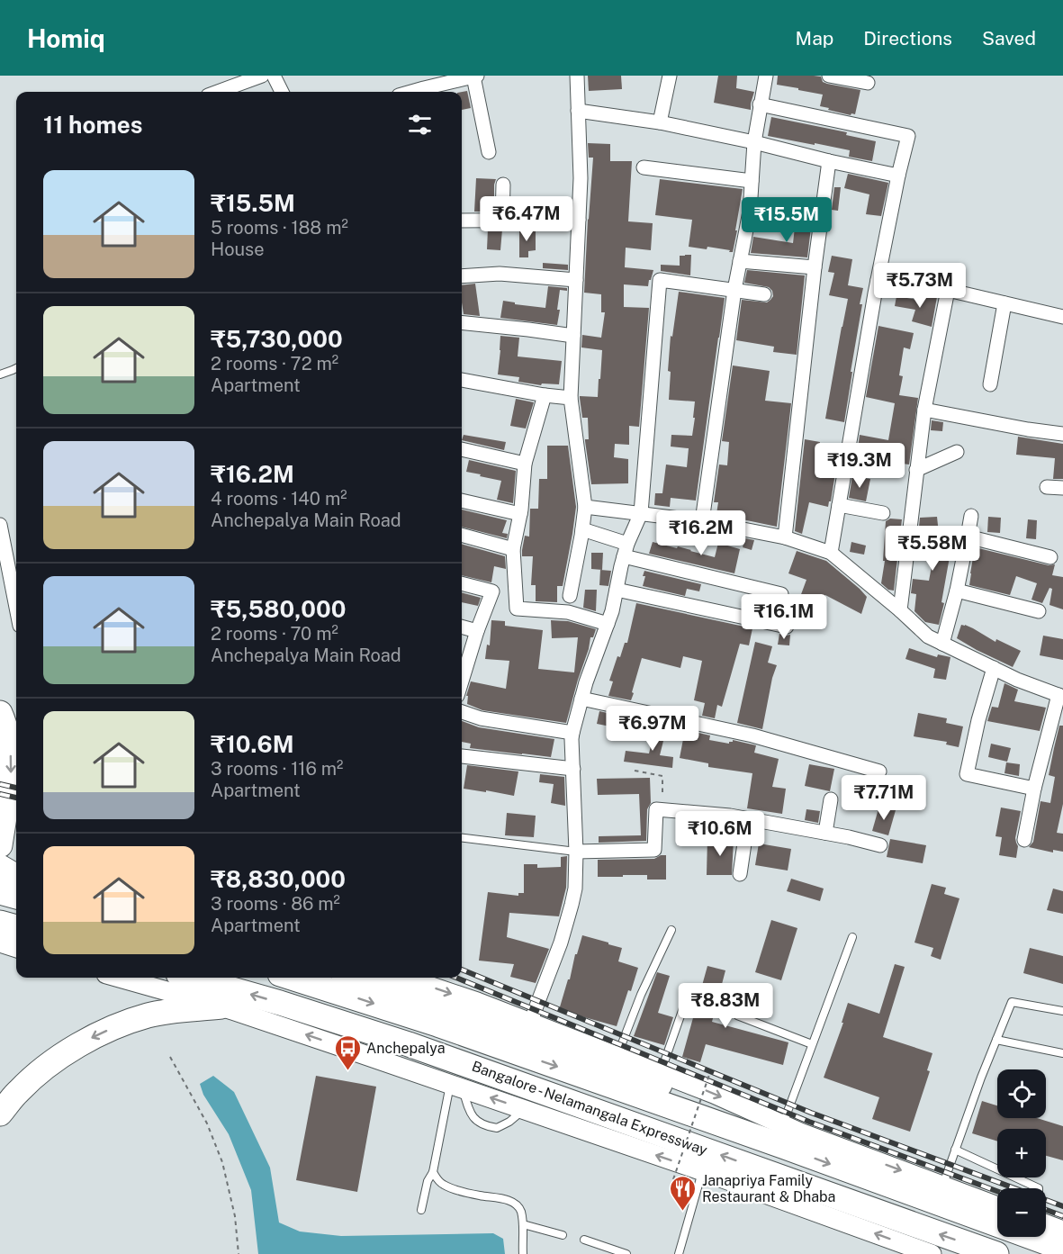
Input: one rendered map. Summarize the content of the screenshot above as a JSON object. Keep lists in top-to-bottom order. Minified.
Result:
{"streets":{"highway":["Bangalore - Nelamangala Expressway"]},"places":{"bus stop":["Anchepalya"],"restaurant":["Janapriya Family Restaurant & Dhaba"]},"page":{"header":"Homiq","nav":["Map","Directions","Saved"],"heading":"11 homes","list":[{"name":"₹15.5M","note":"5 rooms · 188 m² · House"},{"name":"₹5,730,000","note":"2 rooms · 72 m² · Apartment"},{"name":"₹16.2M","note":"4 rooms · 140 m² · Anchepalya Main Road"},{"name":"₹5,580,000","note":"2 rooms · 70 m² · Anchepalya Main Road"},{"name":"₹10.6M","note":"3 rooms · 116 m² · Apartment"},{"name":"₹8,830,000","note":"3 rooms · 86 m² · Apartment"}],"price":["₹6.47M","₹15.5M","₹5.73M","₹19.3M","₹16.2M","₹5.58M","₹16.1M","₹6.97M","₹7.71M","₹10.6M","₹8.83M"],"map_buttons":["+","−"]}}
